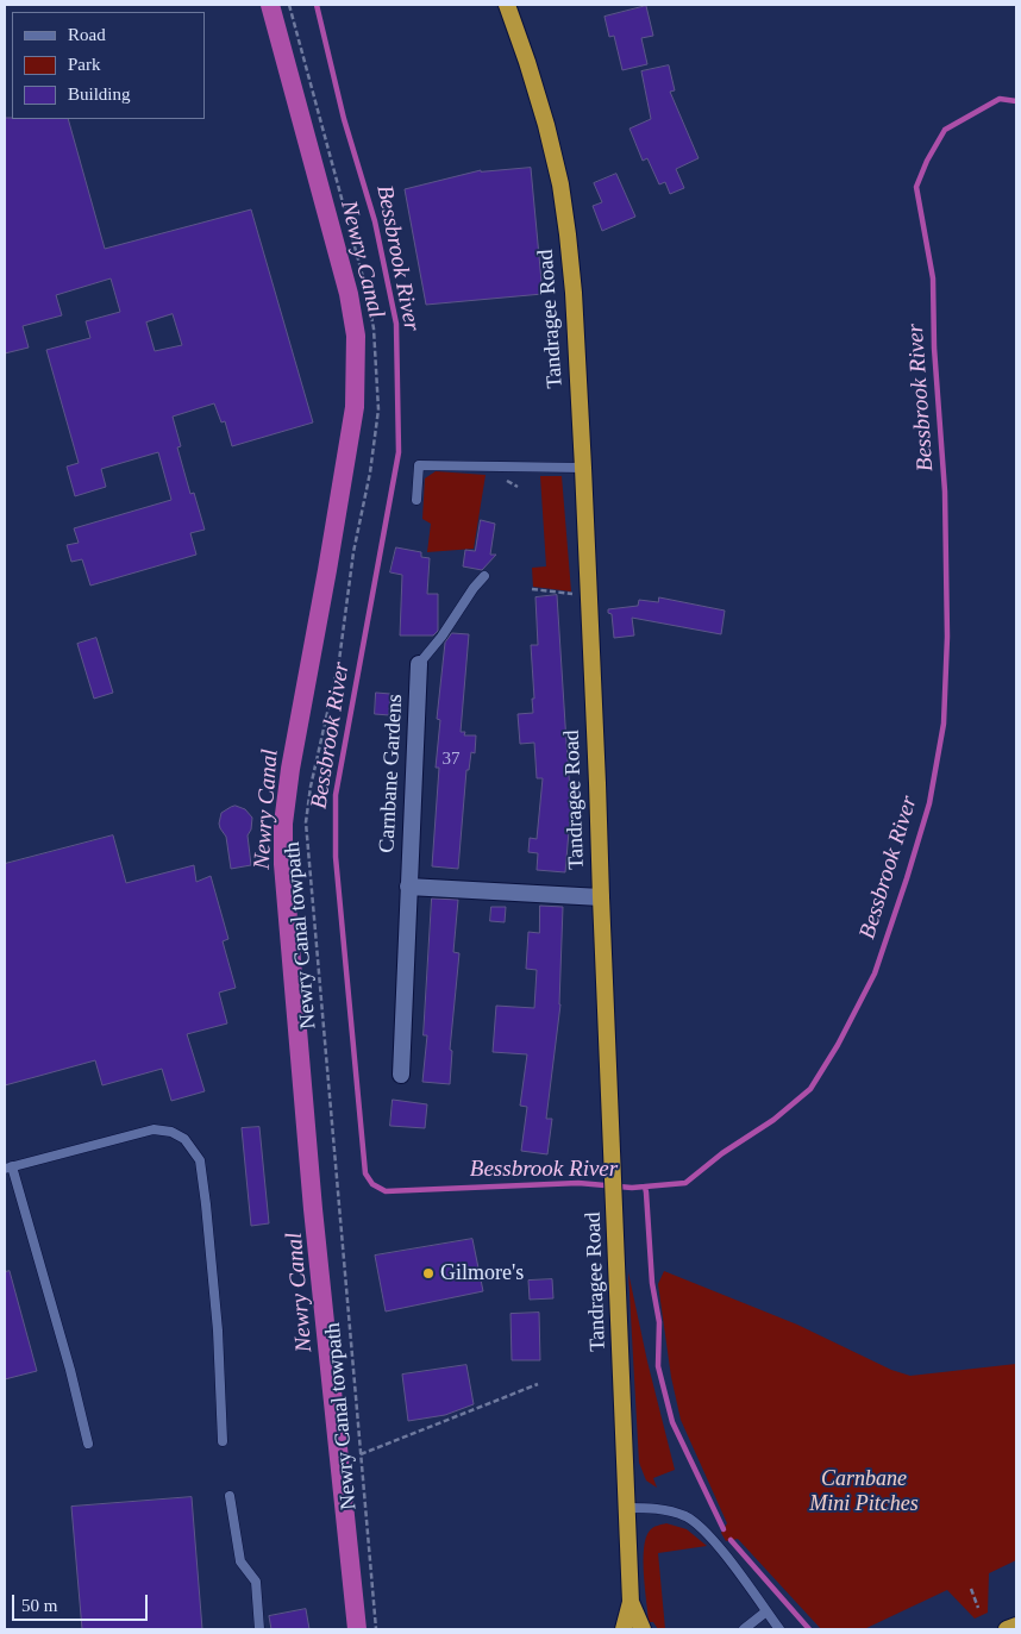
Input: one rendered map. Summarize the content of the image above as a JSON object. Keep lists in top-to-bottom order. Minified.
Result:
{"streets":{"highway":["Tandragee Road"],"street":["Carnbane Gardens"],"path":["Newry Canal towpath"]},"water":["Bessbrook River","Newry Canal"],"parks":["Carnbane Mini Pitches"],"places":["Gilmore's"],"house_numbers":["37"],"legend":["Road","Park","Building"],"scale_bar":"50 m"}
